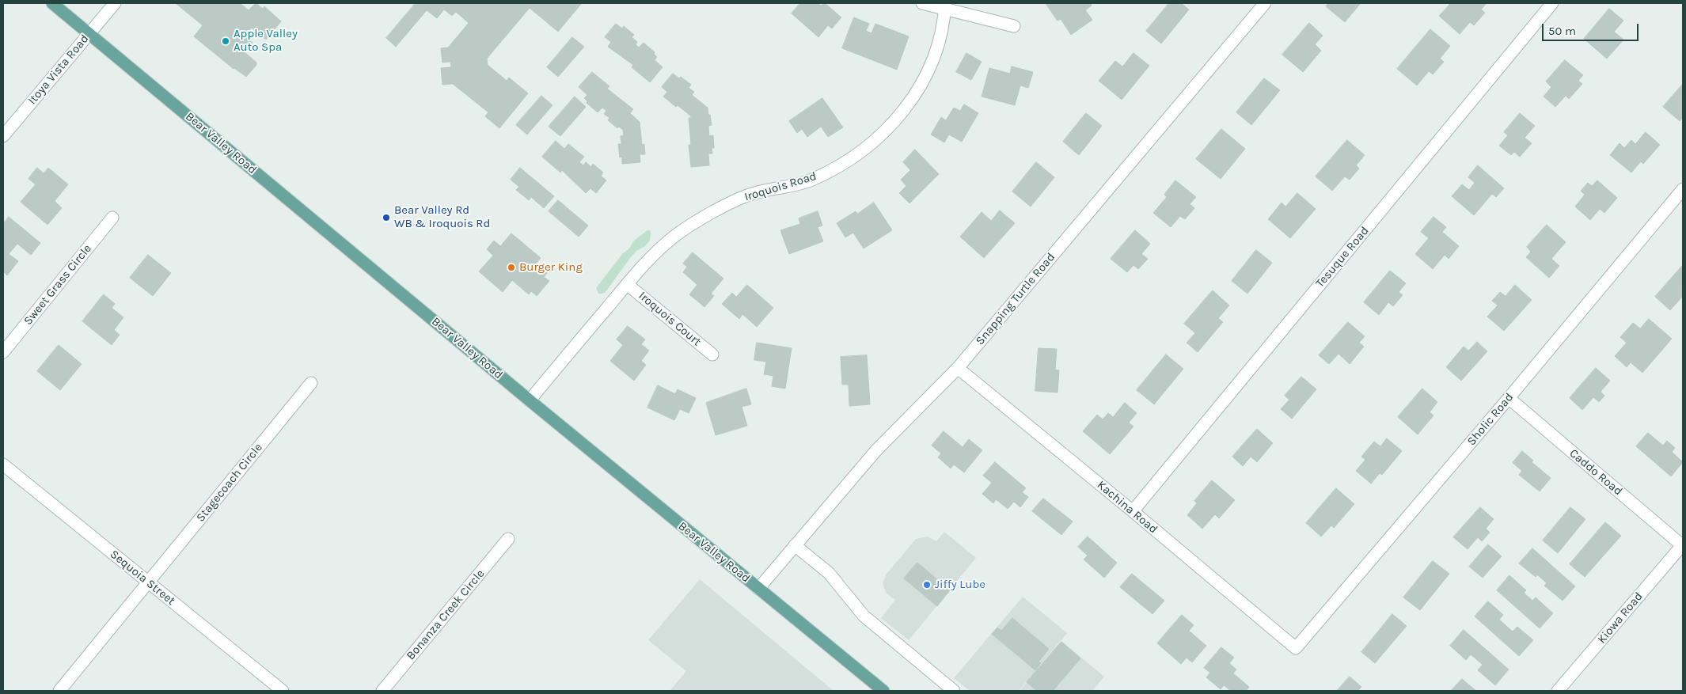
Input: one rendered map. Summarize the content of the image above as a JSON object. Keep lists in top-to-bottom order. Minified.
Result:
{"streets":{"main road":["Bear Valley Road"],"street":["Itoya Vista Road","Iroquois Road","Tesuque Road","Sweet Grass Circle","Snapping Turtle Road","Iroquois Court","Sholic Road","Caddo Road","Stagecoach Circle","Kachina Road","Sequoia Street","Bonanza Creek Circle","Kiowa Road"]},"crossings":[["Itoya Vista Road","Bear Valley Road"],["Bear Valley Road","Iroquois Road"],["Bear Valley Road","Snapping Turtle Road"],["Iroquois Road","Iroquois Court"],["Tesuque Road","Kachina Road"],["Snapping Turtle Road","Kachina Road"],["Sholic Road","Caddo Road"],["Sholic Road","Kachina Road"],["Caddo Road","Kiowa Road"],["Stagecoach Circle","Sequoia Street"]],"places":["Apple Valley Auto Spa","Bear Valley Rd WB & Iroquois Rd","Burger King","Jiffy Lube"],"scale_bar":"50 m"}
